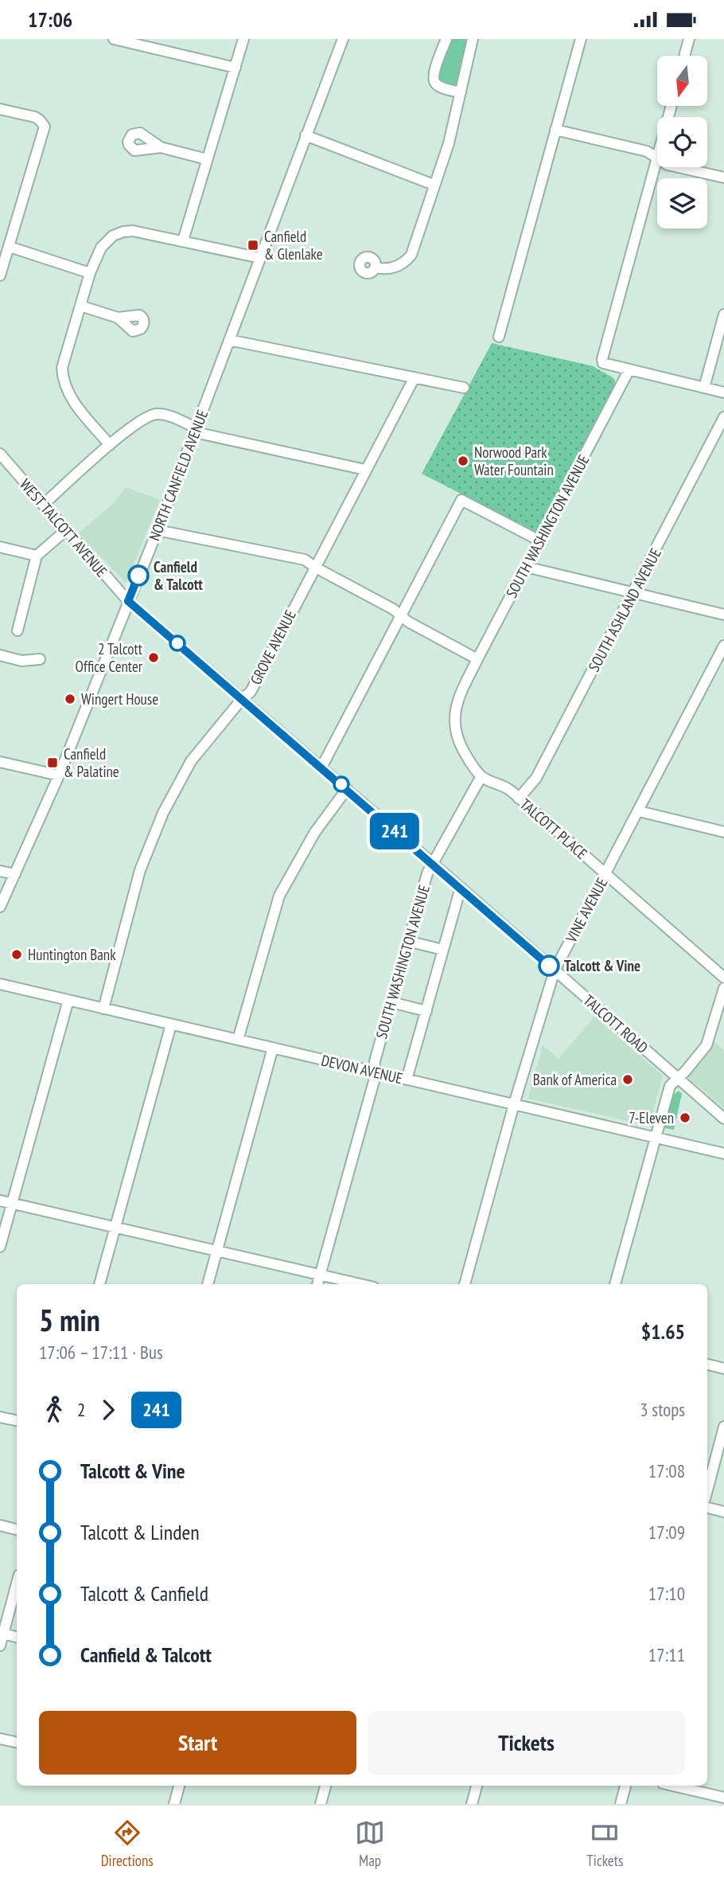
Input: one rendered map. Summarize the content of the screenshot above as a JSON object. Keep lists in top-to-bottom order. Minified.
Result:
{"streets":{"street":["NORTH CANFIELD AVENUE","SOUTH WASHINGTON AVENUE","WEST TALCOTT AVENUE","SOUTH ASHLAND AVENUE","GROVE AVENUE","TALCOTT PLACE","VINE AVENUE","TALCOTT ROAD","DEVON AVENUE"]},"crossings":[["NORTH CANFIELD AVENUE","WEST TALCOTT AVENUE"],["NORTH CANFIELD AVENUE","TALCOTT ROAD"],["SOUTH WASHINGTON AVENUE","TALCOTT PLACE"],["SOUTH WASHINGTON AVENUE","TALCOTT ROAD"],["SOUTH WASHINGTON AVENUE","DEVON AVENUE"],["WEST TALCOTT AVENUE","TALCOTT ROAD"],["SOUTH ASHLAND AVENUE","TALCOTT PLACE"],["GROVE AVENUE","TALCOTT ROAD"],["GROVE AVENUE","DEVON AVENUE"],["TALCOTT PLACE","VINE AVENUE"],["VINE AVENUE","TALCOTT ROAD"],["VINE AVENUE","DEVON AVENUE"]],"places":{"transit":["Canfield & Glenlake","Canfield & Palatine"],"other":["Norwood Park Water Fountain","Canfield & Talcott","2 Talcott Office Center","Wingert House","Huntington Bank","Talcott & Vine","Bank of America","7-Eleven"]},"lines":["bus line 241"],"north":"bottom","page":{"status":"17:06","on_map":"241","heading":["5 min","17:06 – 17:11 · Bus","$1.65"],"legs":["2","241","3 stops"],"list":[{"name":"Talcott & Vine","value":"17:08"},{"name":"Talcott & Linden","value":"17:09"},{"name":"Talcott & Canfield","value":"17:10"},{"name":"Canfield & Talcott","value":"17:11"}],"buttons":["Start","Tickets"],"tabs":["Directions","Map","Tickets"]}}
